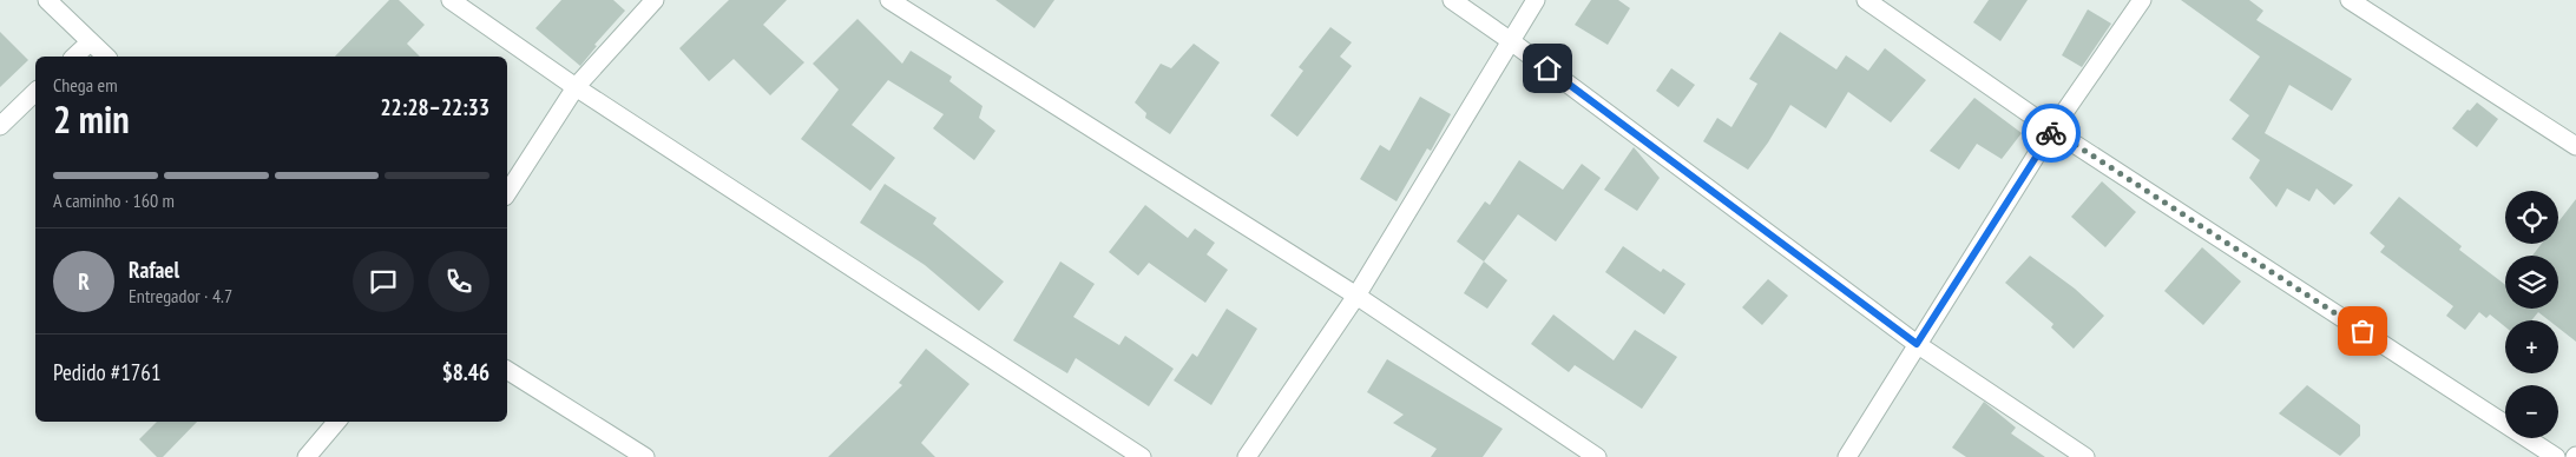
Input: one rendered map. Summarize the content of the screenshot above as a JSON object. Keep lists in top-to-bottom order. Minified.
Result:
{"page":{"heading":["2 min","Chega em","22:28–22:33"],"panel":["Rafael","Entregador · 4.7","Pedido #1761","$8.46"],"bar":"A caminho · 160 m","map_buttons":["+","−"],"round":"R"}}
